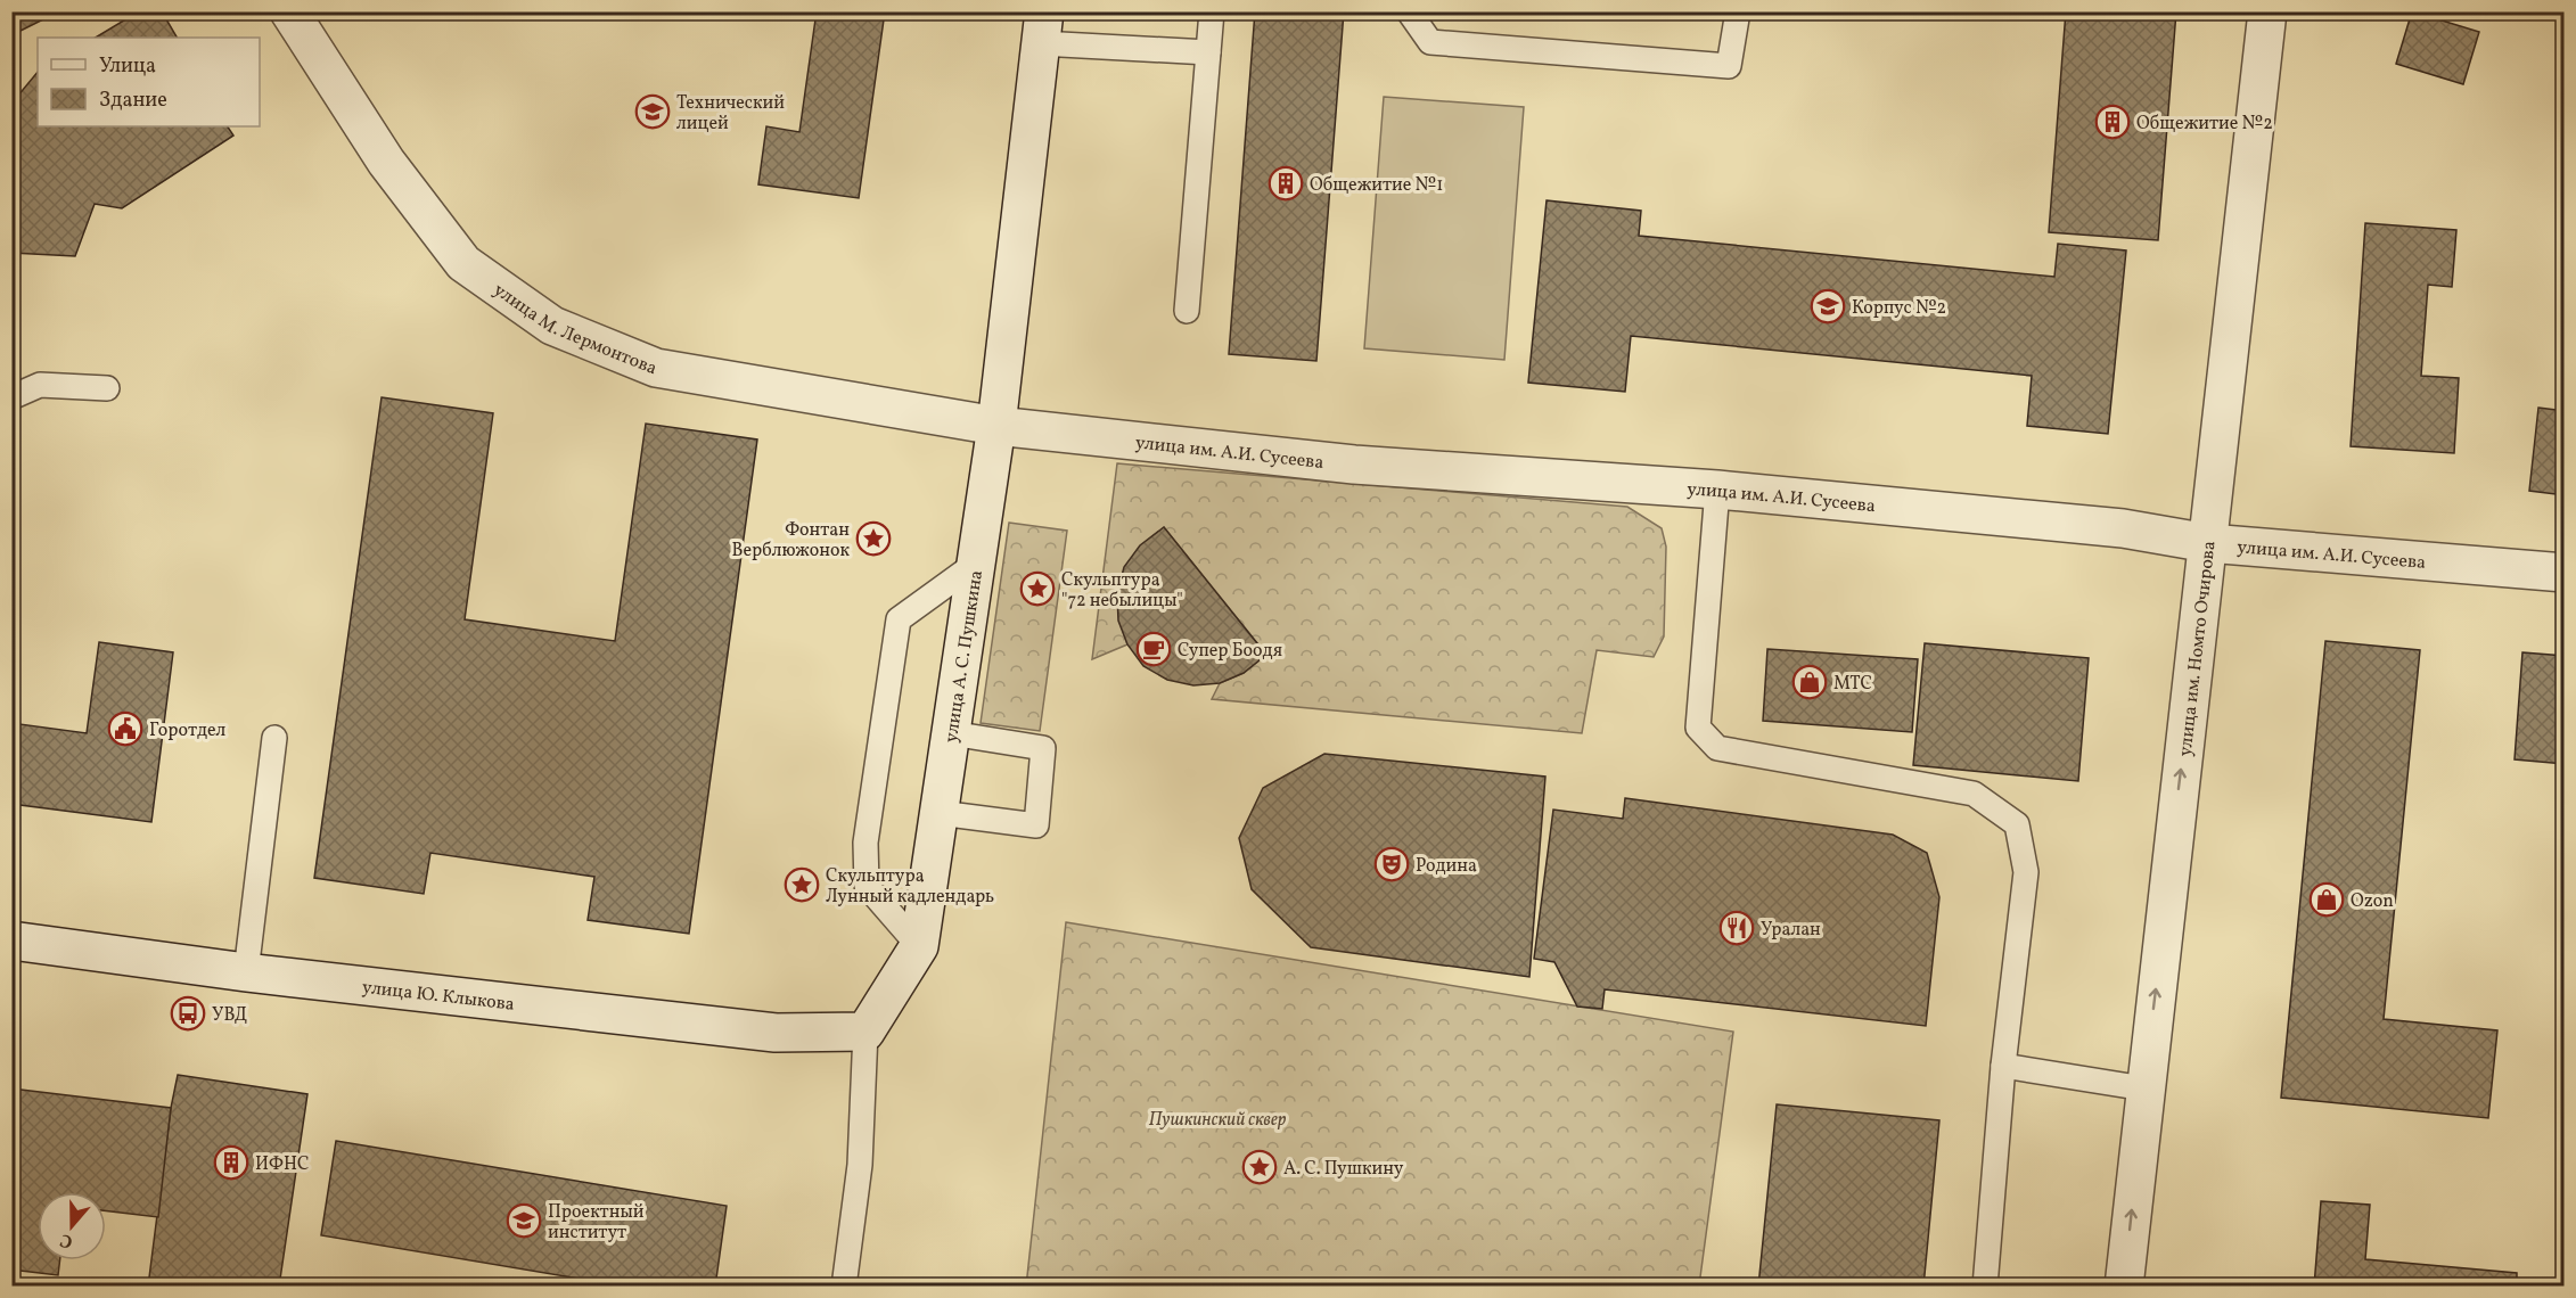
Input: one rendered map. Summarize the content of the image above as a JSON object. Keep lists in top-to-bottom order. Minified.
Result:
{"streets":{"street":["улица М. Лермонтова","улица им. А.И. Сусеева","улица им. Номто Очирова","улица А. С. Пушкина","улица Ю. Клыкова"]},"crossings":[["улица М. Лермонтова","улица им. А.И. Сусеева"],["улица М. Лермонтова","улица А. С. Пушкина"],["улица им. А.И. Сусеева","улица им. Номто Очирова"],["улица им. А.И. Сусеева","улица А. С. Пушкина"],["улица А. С. Пушкина","улица Ю. Клыкова"]],"one_way":["улица им. Номто Очирова"],"parks":["Пушкинский сквер"],"places":{"school or university":["Технический лицей","Корпус №2","Проектный институт"],"building":["Общежитие №2","Общежитие №1","ИФНС"],"place":["Фонтан Верблюжонок","Скульптура \"72 небылицы\"","Скульптура Лунный кадлендарь","А. С. Пушкину"],"cafe":["Супер Боодя"],"shop":["МТС","Ozon"],"public building":["Горотдел"],"theatre":["Родина"],"restaurant":["Уралан"],"bus stop":["УВД"]},"legend":["Улица","Здание"],"north":"bottom"}
